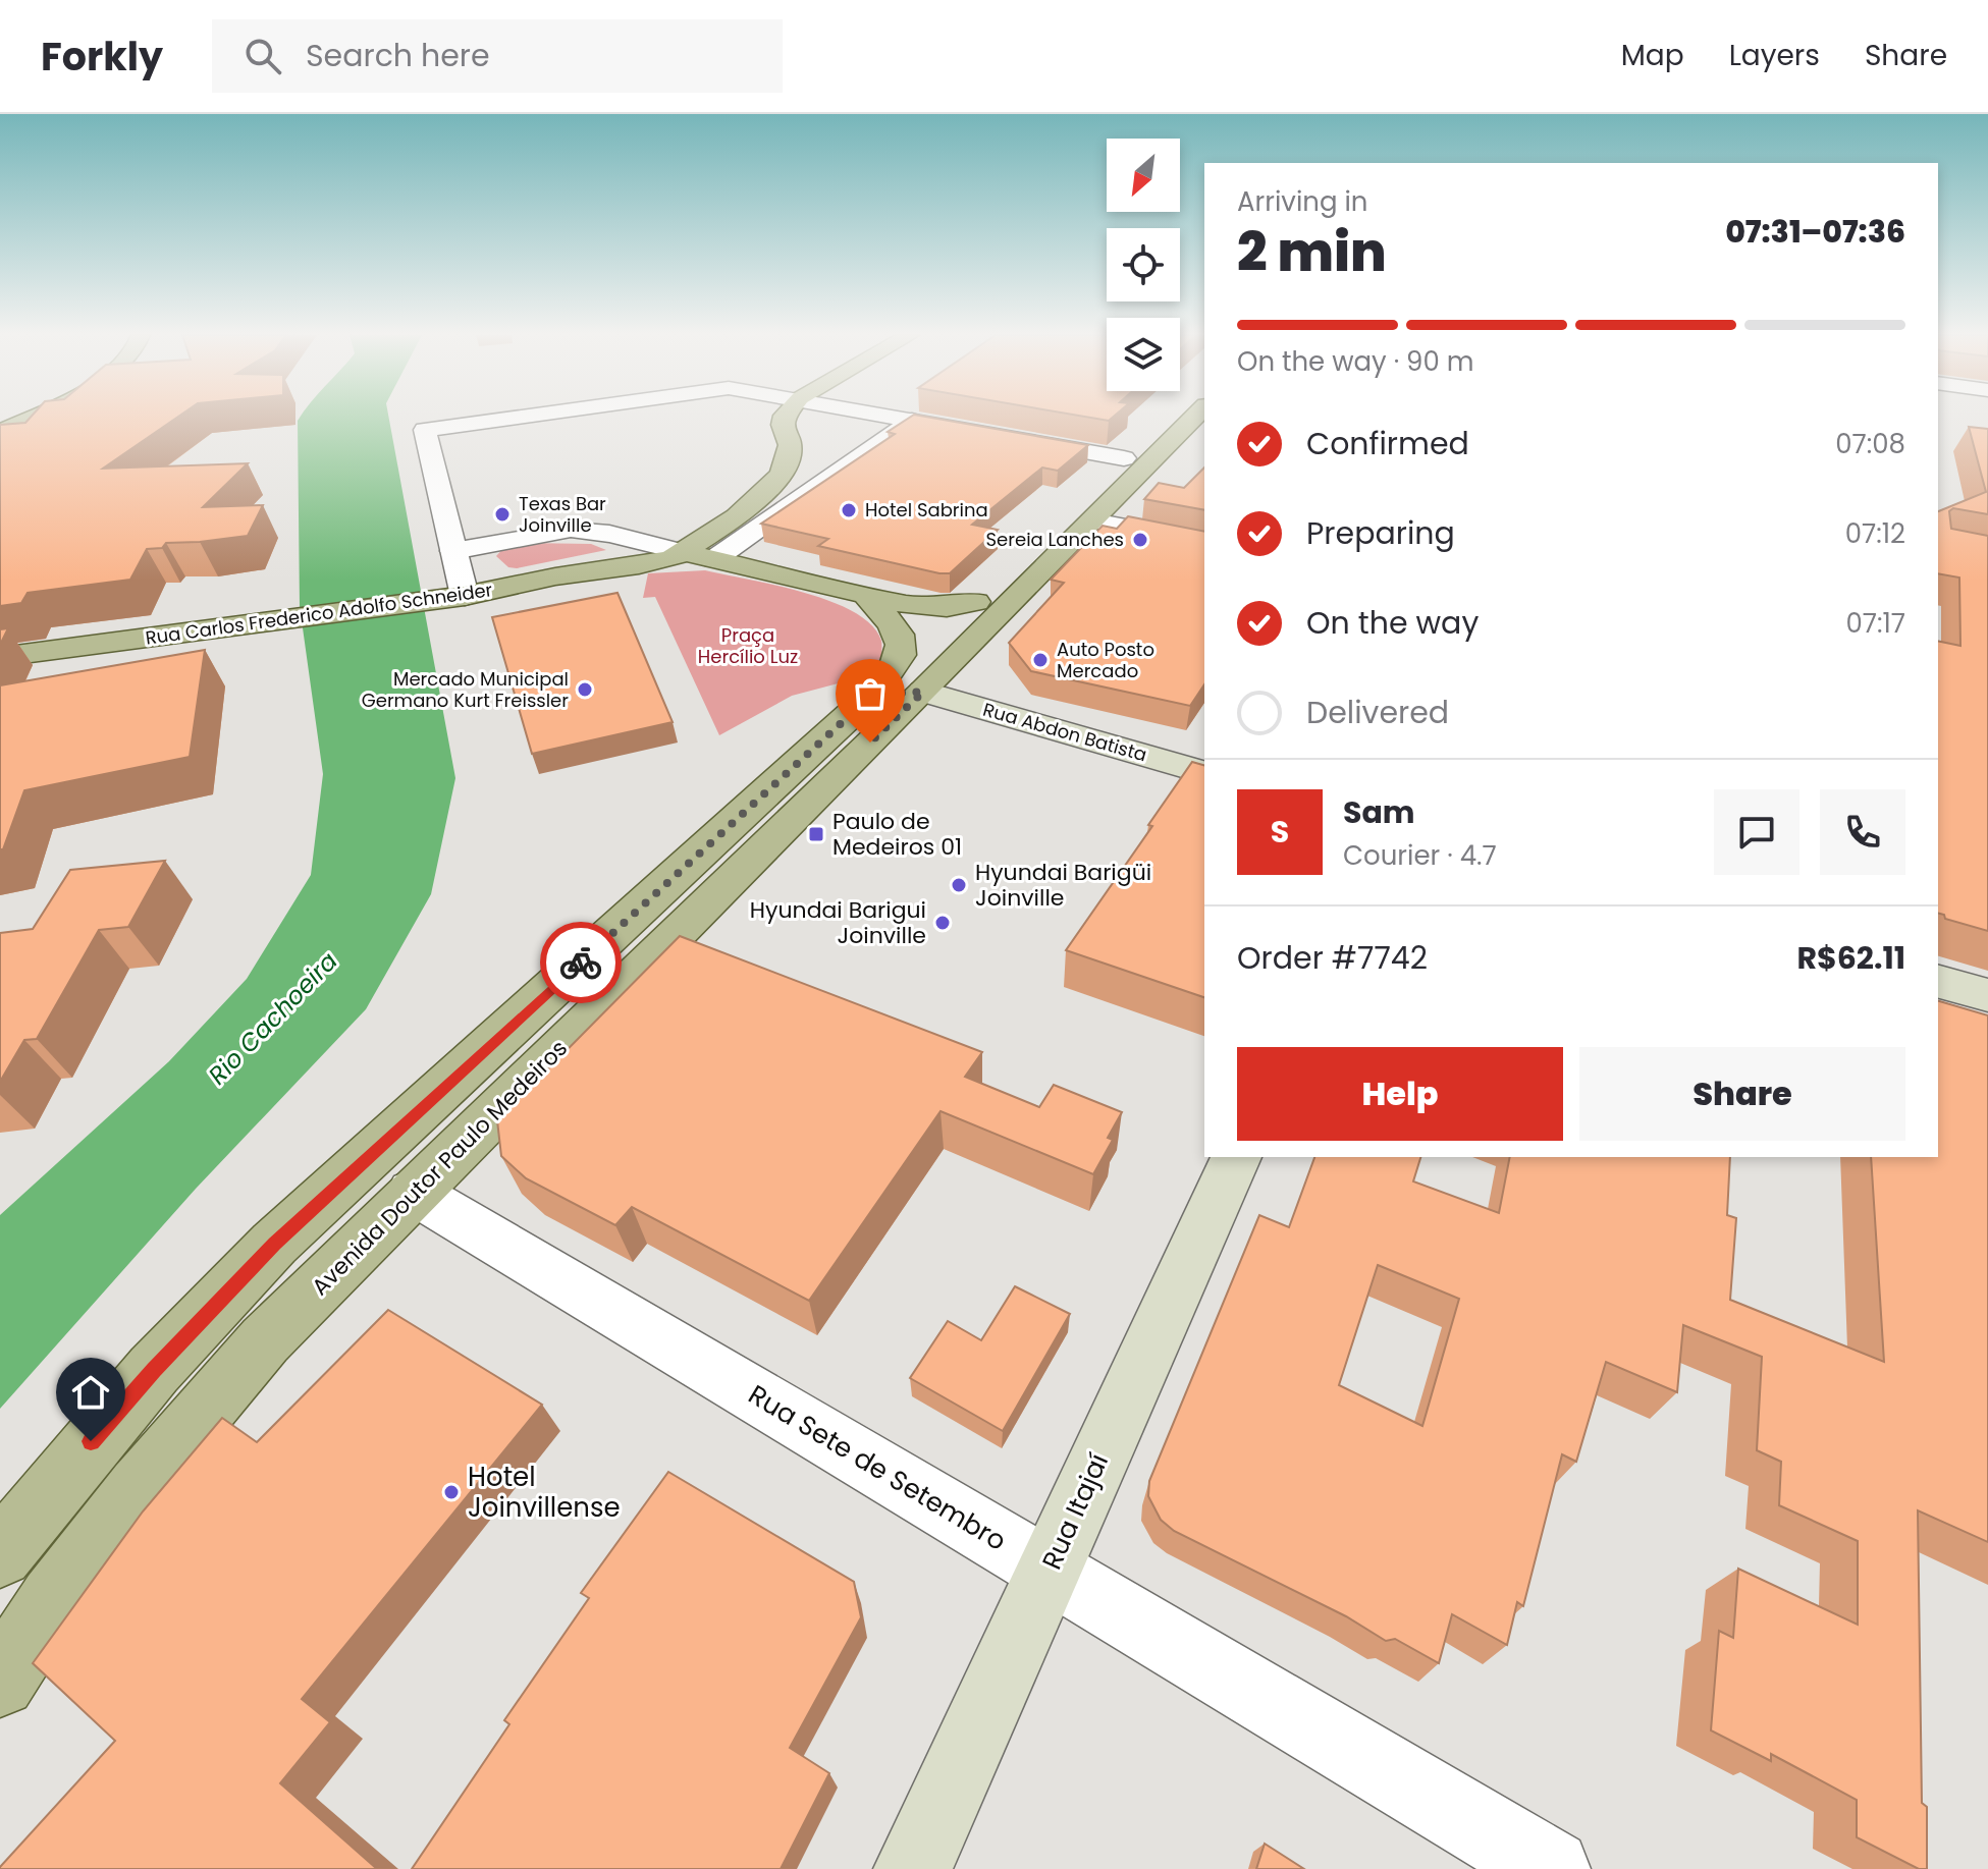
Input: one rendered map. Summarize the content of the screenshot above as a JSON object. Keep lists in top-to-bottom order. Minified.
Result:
{"streets":{"main road":["Rua Carlos Frederico Adolfo Schneider","Rua Abdon Batista","Avenida Doutor Paulo Medeiros","Rua Itajaí"],"street":["Rua Sete de Setembro"]},"crossings":[["Rua Abdon Batista","Avenida Doutor Paulo Medeiros"],["Avenida Doutor Paulo Medeiros","Rua Sete de Setembro"],["Rua Sete de Setembro","Rua Itajaí"]],"water":["Rio Cachoeira"],"parks":["Praça Hercílio Luz"],"places":{"other":["Hotel Sabrina","Texas Bar Joinville","Sereia Lanches","Auto Posto Mercado","Mercado Municipal Germano Kurt Freissler","Hyundai Barigüi Joinville","Hyundai Barigui Joinville","Hotel Joinvillense"],"transit":["Paulo de Medeiros 01"]},"north":"bottom left","page":{"header":"Forkly","search":"Search here","nav":["Map","Layers","Share"],"heading":["2 min","Arriving in","07:31–07:36"],"panel":["Sam","Courier · 4.7","Order #7742","R$62.11"],"bar":"On the way · 90 m","list":[["Confirmed","07:08"],["Preparing","07:12"],["On the way","07:17"],"Delivered"],"round":"S","buttons":["Help","Share"]}}
